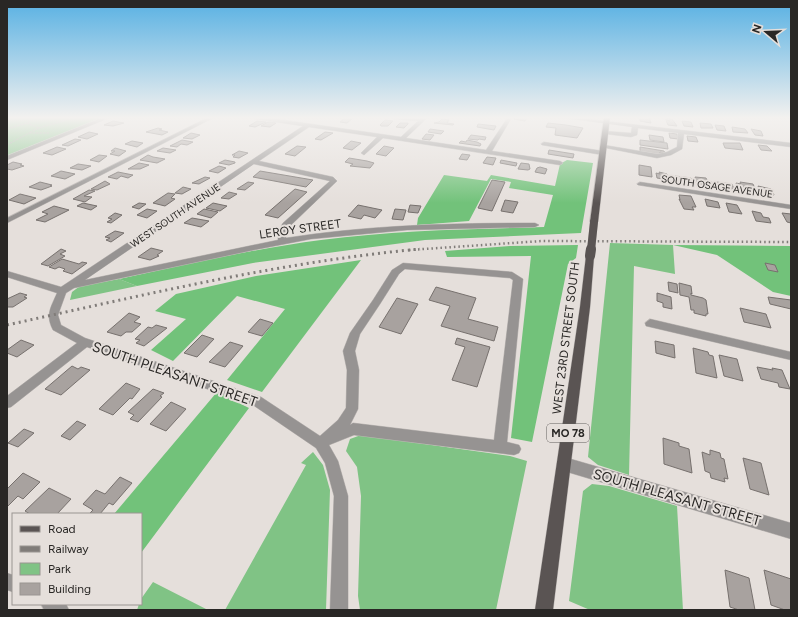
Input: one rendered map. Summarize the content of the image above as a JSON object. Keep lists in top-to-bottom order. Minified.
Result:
{"streets":{"main road":["WEST 23RD STREET SOUTH","MO 78"],"street":["SOUTH OSAGE AVENUE","WEST SOUTH AVENUE","LEROY STREET","SOUTH PLEASANT STREET"]},"crossings":[["WEST SOUTH AVENUE","LEROY STREET"],["WEST SOUTH AVENUE","SOUTH PLEASANT STREET"],["WEST 23RD STREET SOUTH","SOUTH PLEASANT STREET"]],"legend":["Road","Railway","Park","Building"],"north":"left"}
